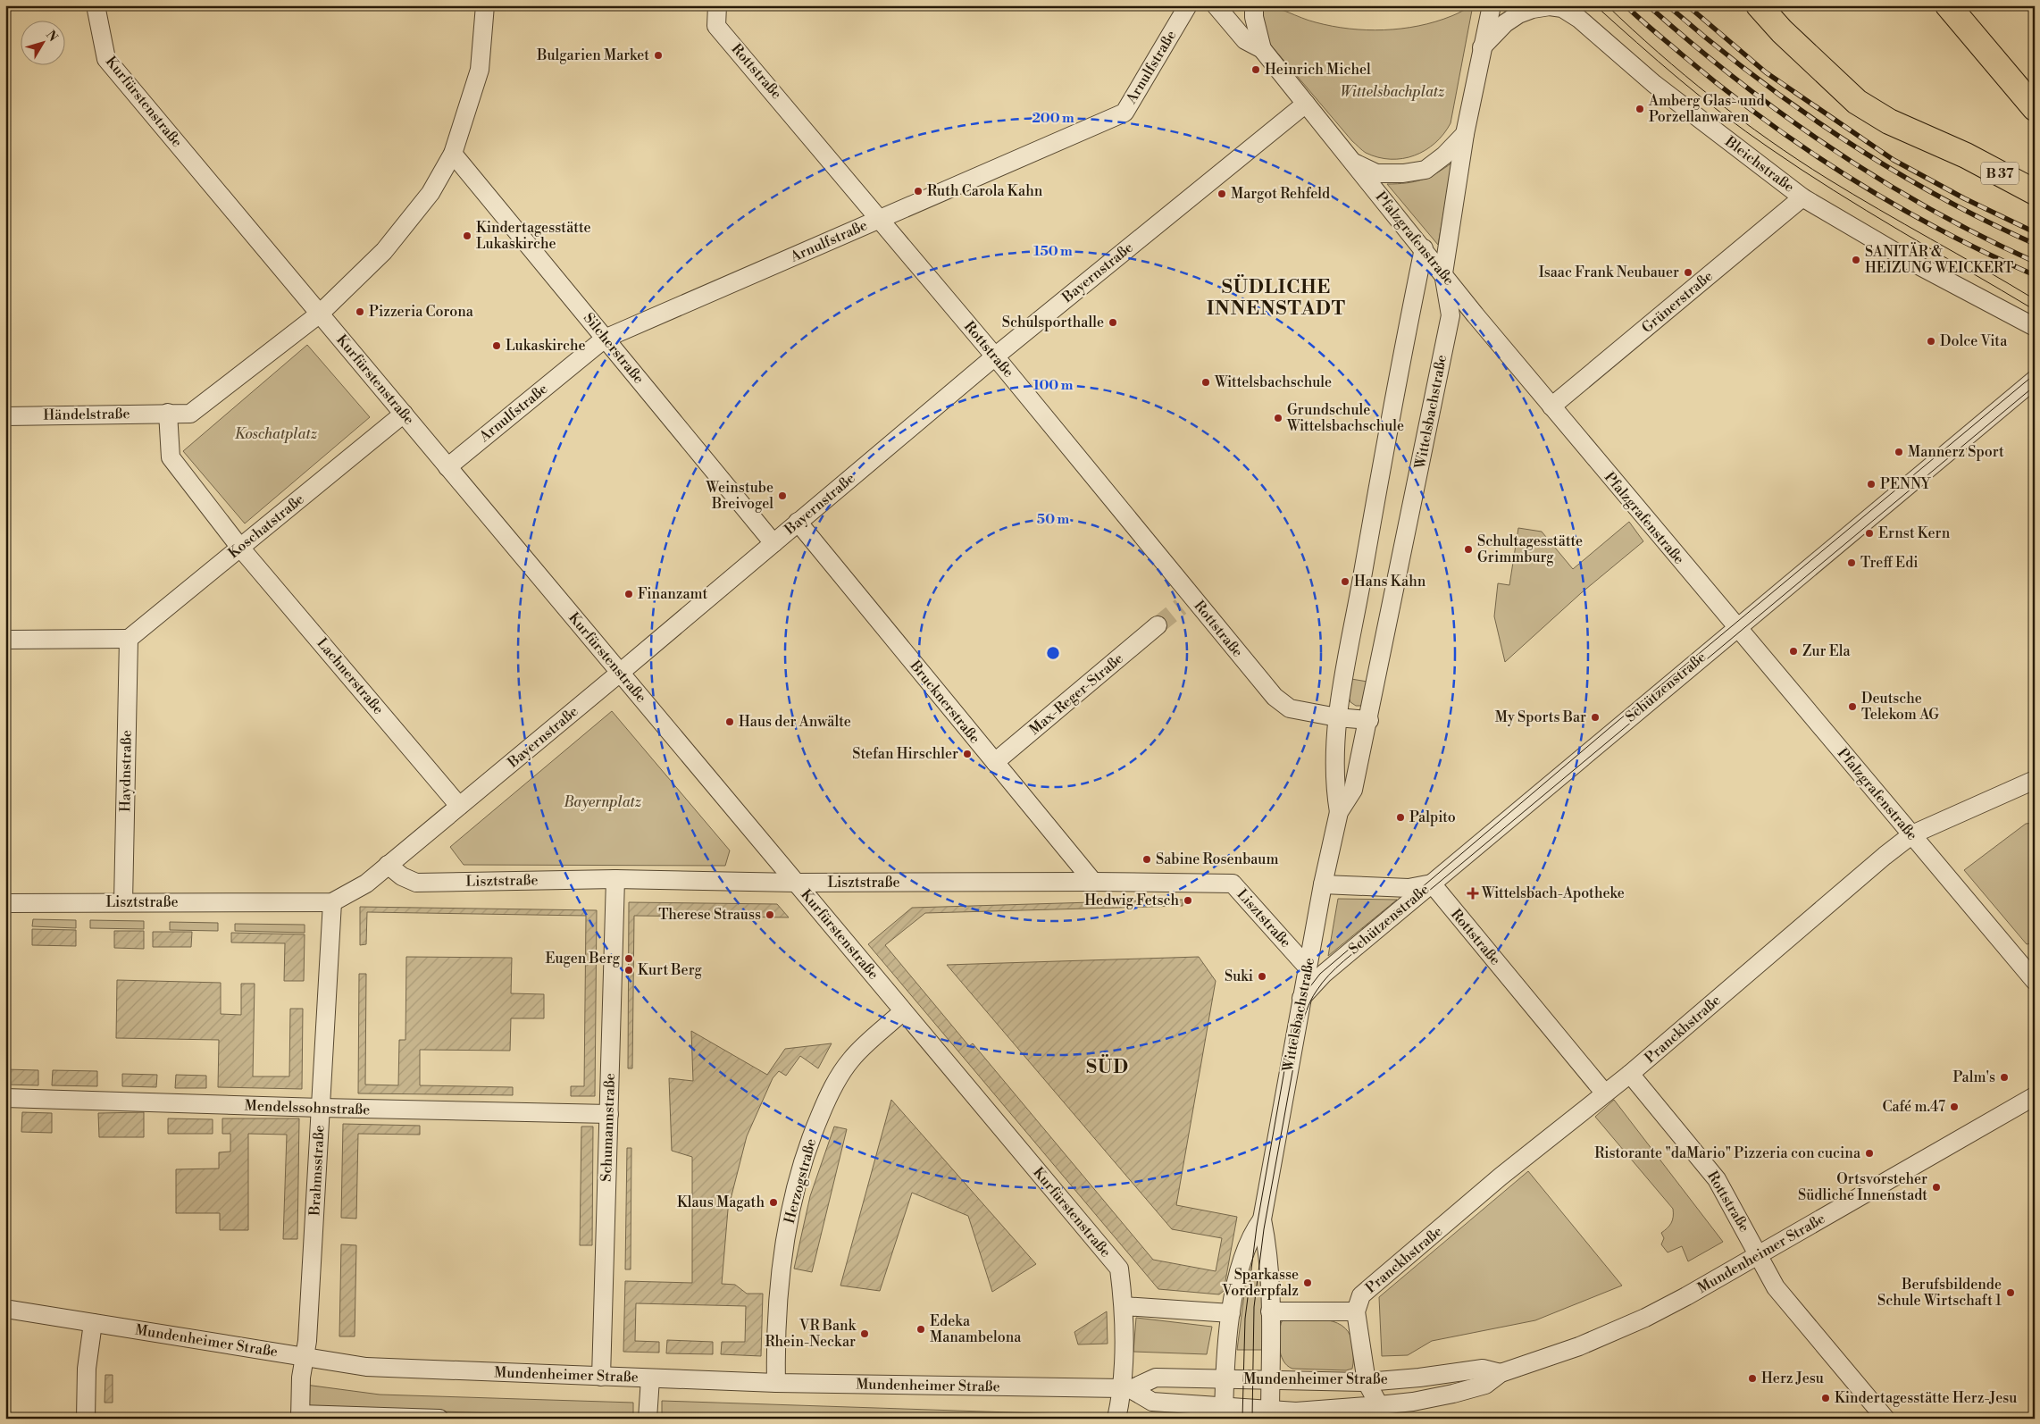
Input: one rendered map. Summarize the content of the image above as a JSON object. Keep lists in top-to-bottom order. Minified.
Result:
{"streets":{"highway":["B 37"],"street":["Arnulfstraße","Rottstraße","Kurfürstenstraße","Bleichstraße","Pfalzgrafenstraße","Bayernstraße","Grünerstraße","Silcherstraße","Wittelsbachstraße","Händelstraße","Koschatstraße","Lachnerstraße","Schützenstraße","Max-Reger-Straße","Brucknerstraße","Haydnstraße","Lisztstraße","Pranckhstraße","Mendelssohnstraße","Schumannstraße","Brahmsstraße","Herzogstraße","Mundenheimer Straße"]},"crossings":[["Arnulfstraße","Rottstraße"],["Arnulfstraße","Kurfürstenstraße"],["Arnulfstraße","Silcherstraße"],["Rottstraße","Bayernstraße"],["Rottstraße","Wittelsbachstraße"],["Rottstraße","Schützenstraße"],["Rottstraße","Pranckhstraße"],["Rottstraße","Mundenheimer Straße"],["Kurfürstenstraße","Bayernstraße"],["Kurfürstenstraße","Koschatstraße"],["Kurfürstenstraße","Lisztstraße"],["Kurfürstenstraße","Herzogstraße"],["Kurfürstenstraße","Mundenheimer Straße"],["Bleichstraße","Grünerstraße"],["Bleichstraße","Wittelsbachstraße"],["Pfalzgrafenstraße","Bayernstraße"],["Pfalzgrafenstraße","Grünerstraße"],["Pfalzgrafenstraße","Wittelsbachstraße"],["Pfalzgrafenstraße","Schützenstraße"],["Pfalzgrafenstraße","Pranckhstraße"],["Bayernstraße","Silcherstraße"],["Bayernstraße","Lachnerstraße"],["Bayernstraße","Brucknerstraße"],["Bayernstraße","Lisztstraße"],["Bayernstraße","Brahmsstraße"],["Wittelsbachstraße","Schützenstraße"],["Wittelsbachstraße","Lisztstraße"],["Wittelsbachstraße","Mundenheimer Straße"],["Koschatstraße","Lachnerstraße"],["Koschatstraße","Haydnstraße"],["Max-Reger-Straße","Brucknerstraße"],["Brucknerstraße","Lisztstraße"],["Haydnstraße","Lisztstraße"],["Lisztstraße","Schumannstraße"],["Lisztstraße","Brahmsstraße"],["Mendelssohnstraße","Schumannstraße"],["Mendelssohnstraße","Brahmsstraße"],["Schumannstraße","Mundenheimer Straße"],["Brahmsstraße","Mundenheimer Straße"],["Herzogstraße","Mundenheimer Straße"]],"districts":["SÜDLICHE INNENSTADT","SÜD"],"parks":["Wittelsbachplatz","Koschatplatz","Bayernplatz"],"places":{"other":["Bulgarien Market","Heinrich Michel","Amberg Glas- und Porzellanwaren","Ruth Carola Kahn","Margot Rehfeld","Kindertagesstätte Lukaskirche","SANITÄR & HEIZUNG WEICKERT","Isaac Frank Neubauer","Pizzeria Corona","Schulsporthalle","Dolce Vita","Lukaskirche","Wittelsbachschule","Grundschule Wittelsbachschule","Mannerz Sport","PENNY","Weinstube Breivogel","Ernst Kern","Schultagesstätte Grimmburg","Treff Edi","Hans Kahn","Finanzamt","Zur Ela","Deutsche Telekom AG","My Sports Bar","Haus der Anwälte","Stefan Hirschler","Palpito","Sabine Rosenbaum","Hedwig Fetsch","Therese Strauss","Eugen Berg","Kurt Berg","Suki","Palm's","Café m.47","Ristorante \"daMario\" Pizzeria con cucina","Ortsvorsteher Südliche Innenstadt","Klaus Magath","Sparkasse Vorderpfalz","Berufsbildende Schule Wirtschaft 1","Edeka Manambelona","VR Bank Rhein-Neckar","Herz Jesu","Kindertagesstätte Herz-Jesu"],"health":["Wittelsbach-Apotheke"]},"north":"top right","rings":["200 m","150 m","100 m","50 m"]}
